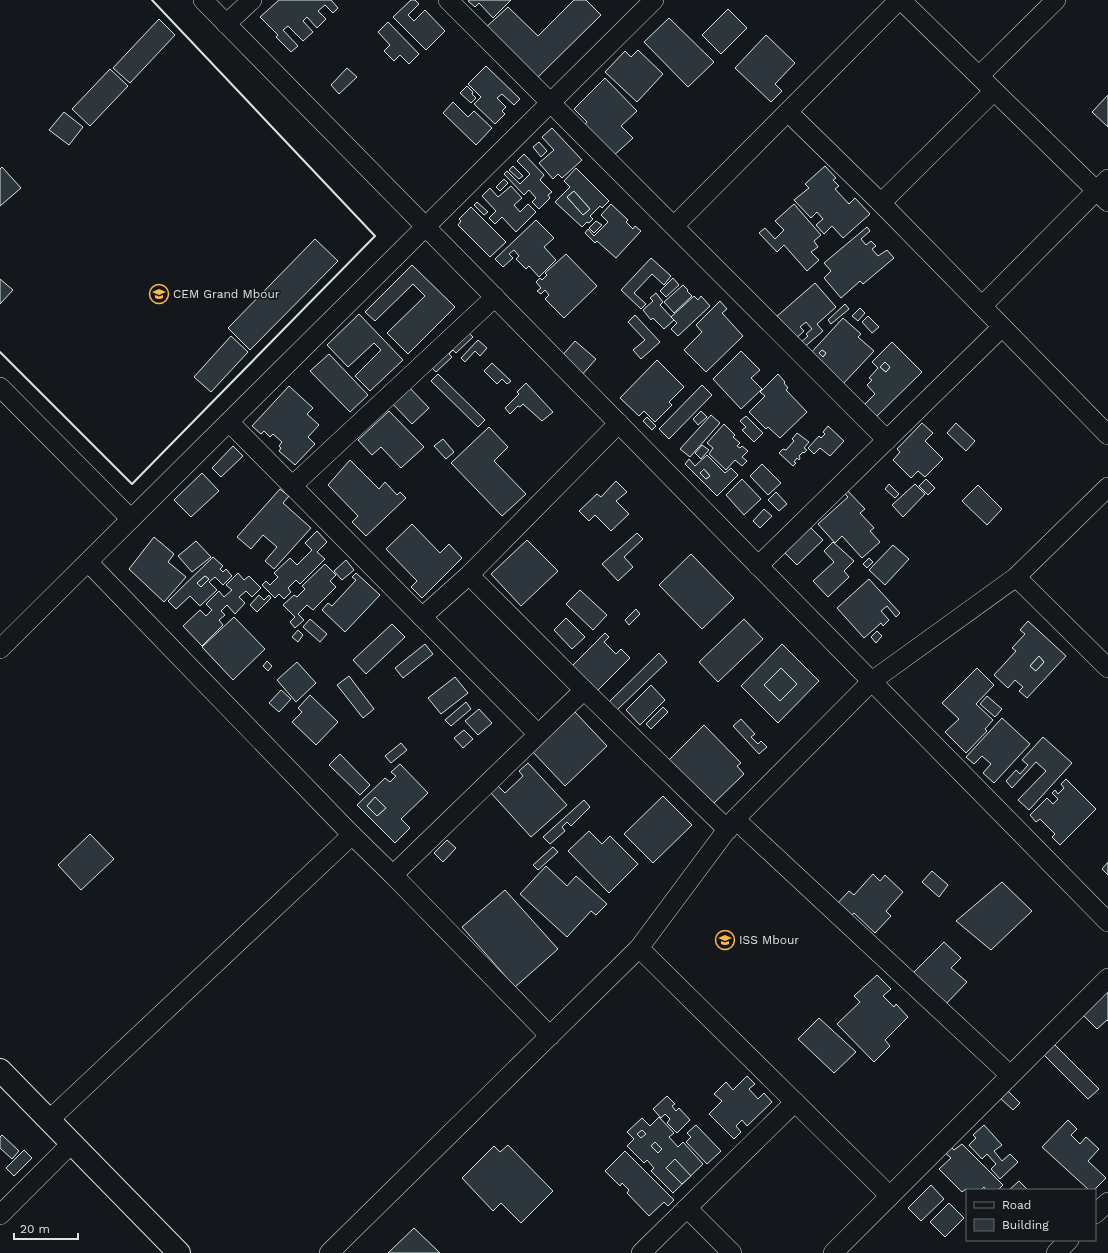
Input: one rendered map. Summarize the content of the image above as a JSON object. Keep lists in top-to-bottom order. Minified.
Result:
{"places":{"school or university":["CEM Grand Mbour","ISS Mbour"]},"legend":["Road","Building"],"scale_bar":"20 m"}
